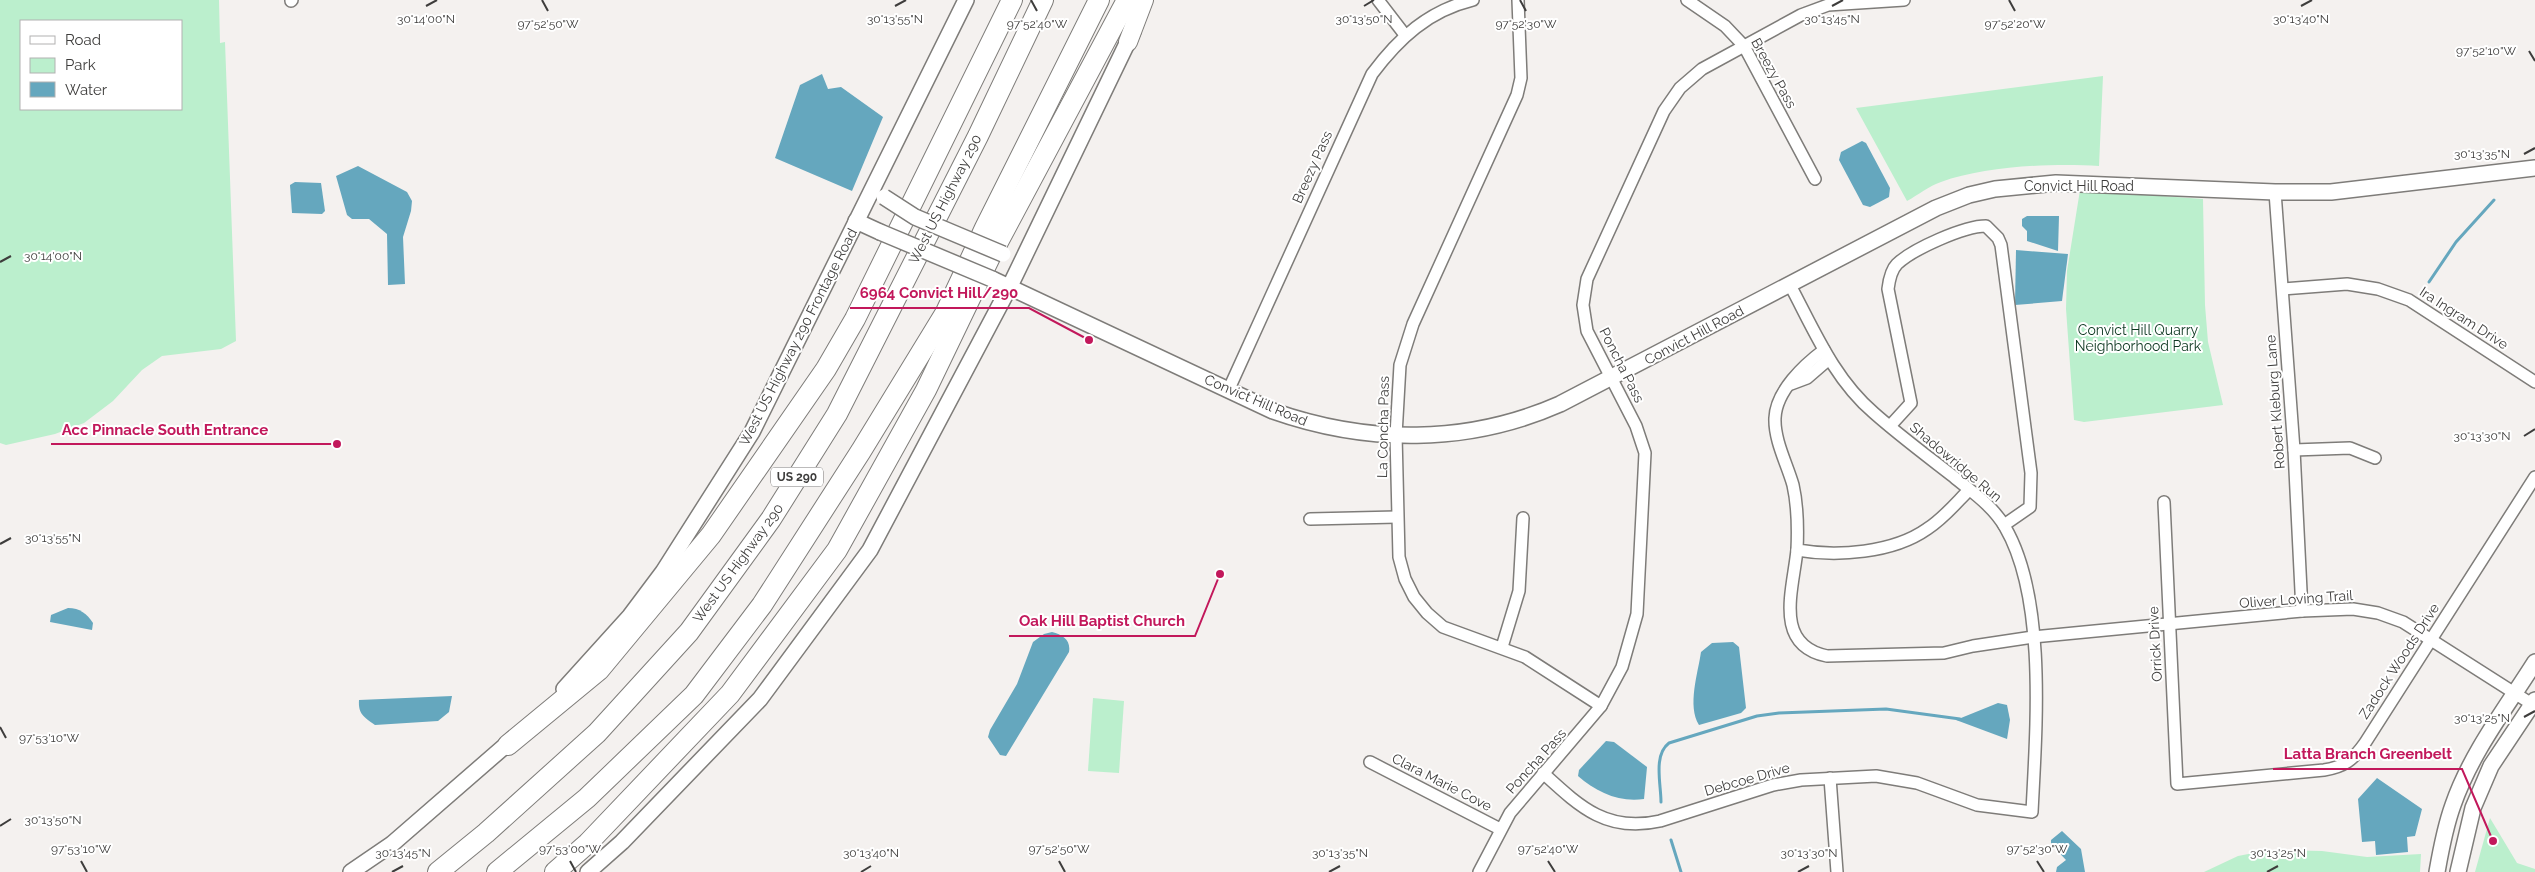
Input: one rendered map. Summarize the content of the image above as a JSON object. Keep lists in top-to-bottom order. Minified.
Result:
{"streets":{"highway":["West US Highway 290","US 290"],"main road":["Convict Hill Road","West US Highway 290 Frontage Road"],"street":["Breezy Pass","Ira Ingram Drive","Poncha Pass","Robert Kleburg Lane","La Concha Pass","Shadowridge Run","Oliver Loving Trail","Orrick Drive","Zadock Woods Drive","Debcoe Drive","Clara Marie Cove"]},"crossings":[["Breezy Pass","Convict Hill Road"],["Breezy Pass","Poncha Pass"],["Convict Hill Road","West US Highway 290 Frontage Road"],["Convict Hill Road","Poncha Pass"],["Convict Hill Road","Robert Kleburg Lane"],["Convict Hill Road","La Concha Pass"],["Convict Hill Road","Shadowridge Run"],["Ira Ingram Drive","Robert Kleburg Lane"],["Poncha Pass","La Concha Pass"],["Poncha Pass","Debcoe Drive"],["Poncha Pass","Clara Marie Cove"],["Robert Kleburg Lane","Oliver Loving Trail"],["Shadowridge Run","Oliver Loving Trail"],["Shadowridge Run","Debcoe Drive"],["Oliver Loving Trail","Orrick Drive"],["Oliver Loving Trail","Zadock Woods Drive"],["Orrick Drive","Zadock Woods Drive"]],"parks":["Convict Hill Quarry Neighborhood Park"],"places":["6964 Convict Hill/290","Acc Pinnacle South Entrance","Oak Hill Baptist Church","Latta Branch Greenbelt"],"legend":["Road","Park","Water"],"coordinates":["30°13'50\"N","30°14'00\"N","30°13'55\"N","30°13'45\"N","30°13'40\"N","97°52'50\"W","97°52'40\"W","97°52'30\"W","97°52'20\"W","97°52'10\"W","30°13'35\"N","30°13'30\"N","30°13'25\"N","97°53'10\"W","97°53'00\"W"]}
